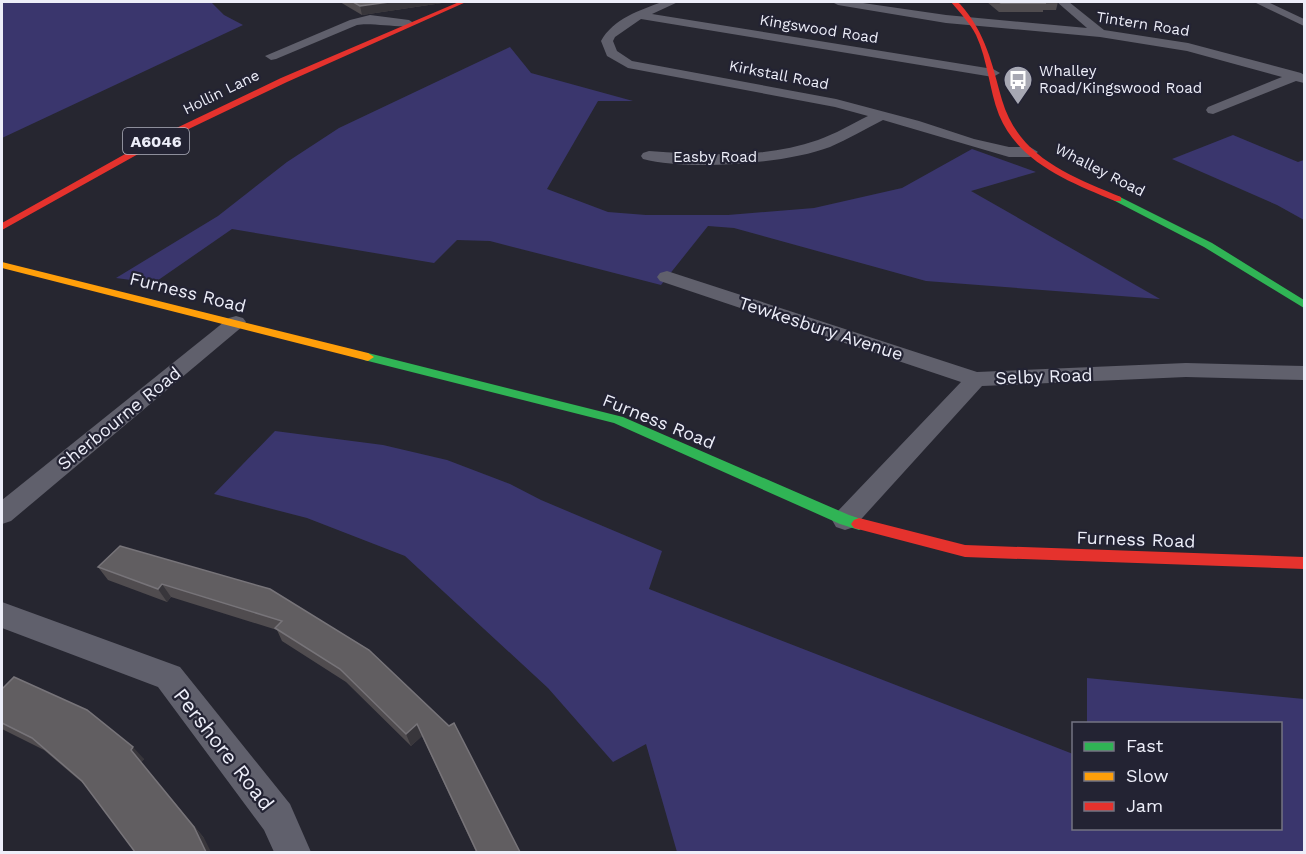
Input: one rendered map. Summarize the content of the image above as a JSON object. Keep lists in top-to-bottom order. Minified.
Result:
{"streets":{"street":["Tintern Road","Kingswood Road","Kirkstall Road","Hollin Lane","A6046","Easby Road","Whalley Road","Furness Road","Tewkesbury Avenue","Selby Road","Sherbourne Road","Pershore Road"]},"crossings":[["Tintern Road","Whalley Road"],["Kingswood Road","Kirkstall Road"],["Kingswood Road","Whalley Road"],["Kirkstall Road","Easby Road"],["Kirkstall Road","Whalley Road"],["Furness Road","Selby Road"],["Furness Road","Sherbourne Road"],["Tewkesbury Avenue","Selby Road"]],"places":{"bus stop":["Whalley Road/Kingswood Road"]},"legend":["Fast","Slow","Jam"]}
